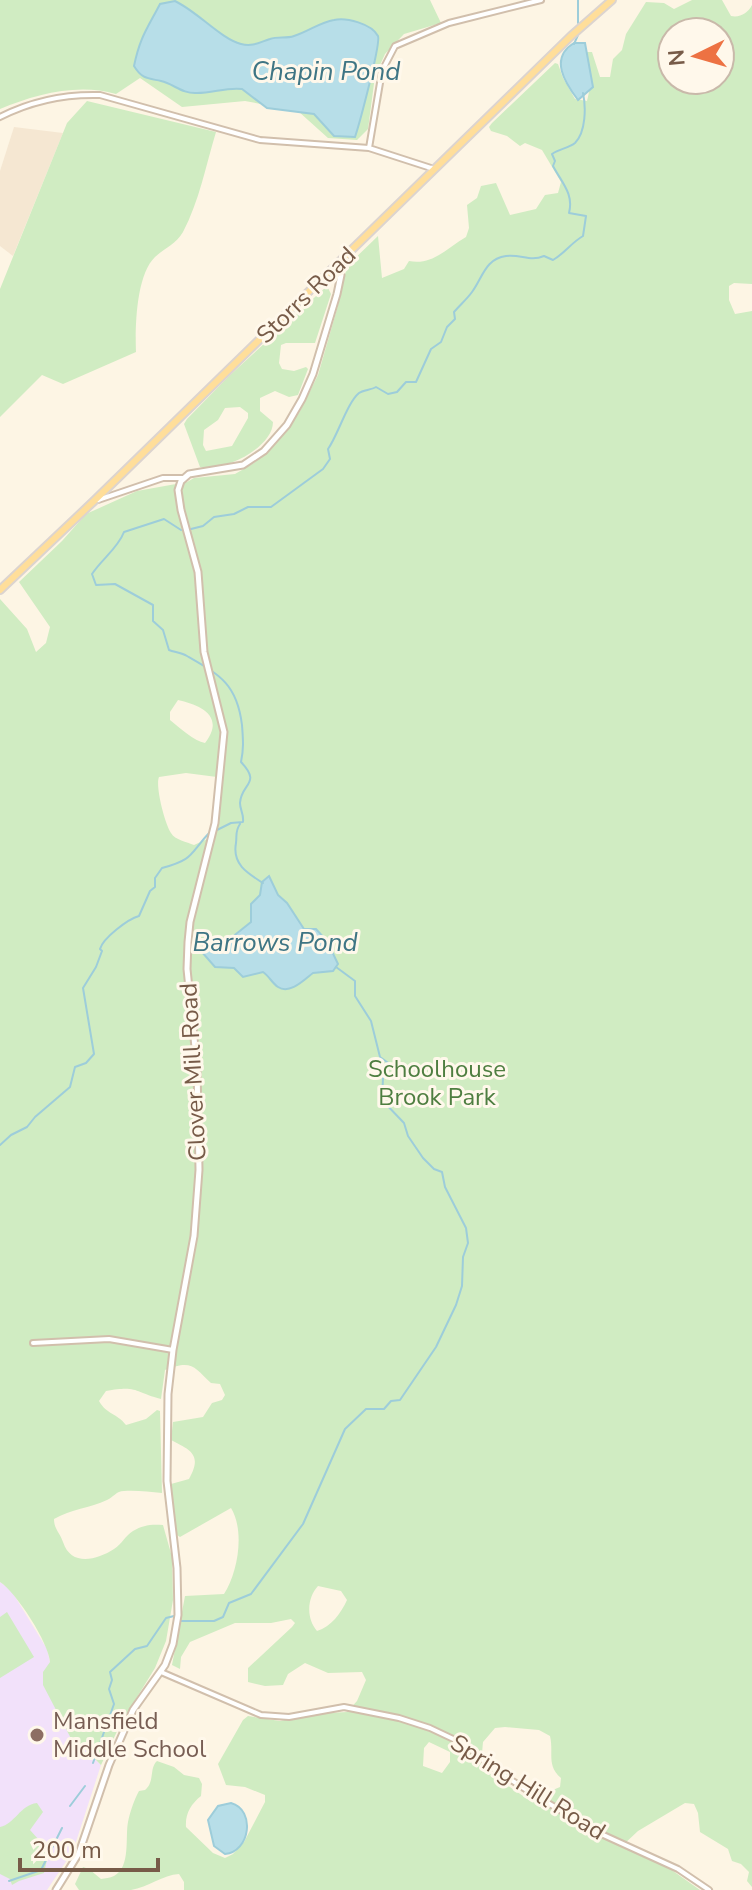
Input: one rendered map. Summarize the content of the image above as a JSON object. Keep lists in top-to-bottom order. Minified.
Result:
{"streets":{"main road":["Storrs Road"],"street":["Clover Mill Road","Spring Hill Road"]},"crossings":[["Clover Mill Road","Spring Hill Road"]],"water":["Chapin Pond","Barrows Pond"],"parks":["Schoolhouse Brook Park"],"places":["Mansfield Middle School"],"scale_bar":"200 m","north":"left"}
